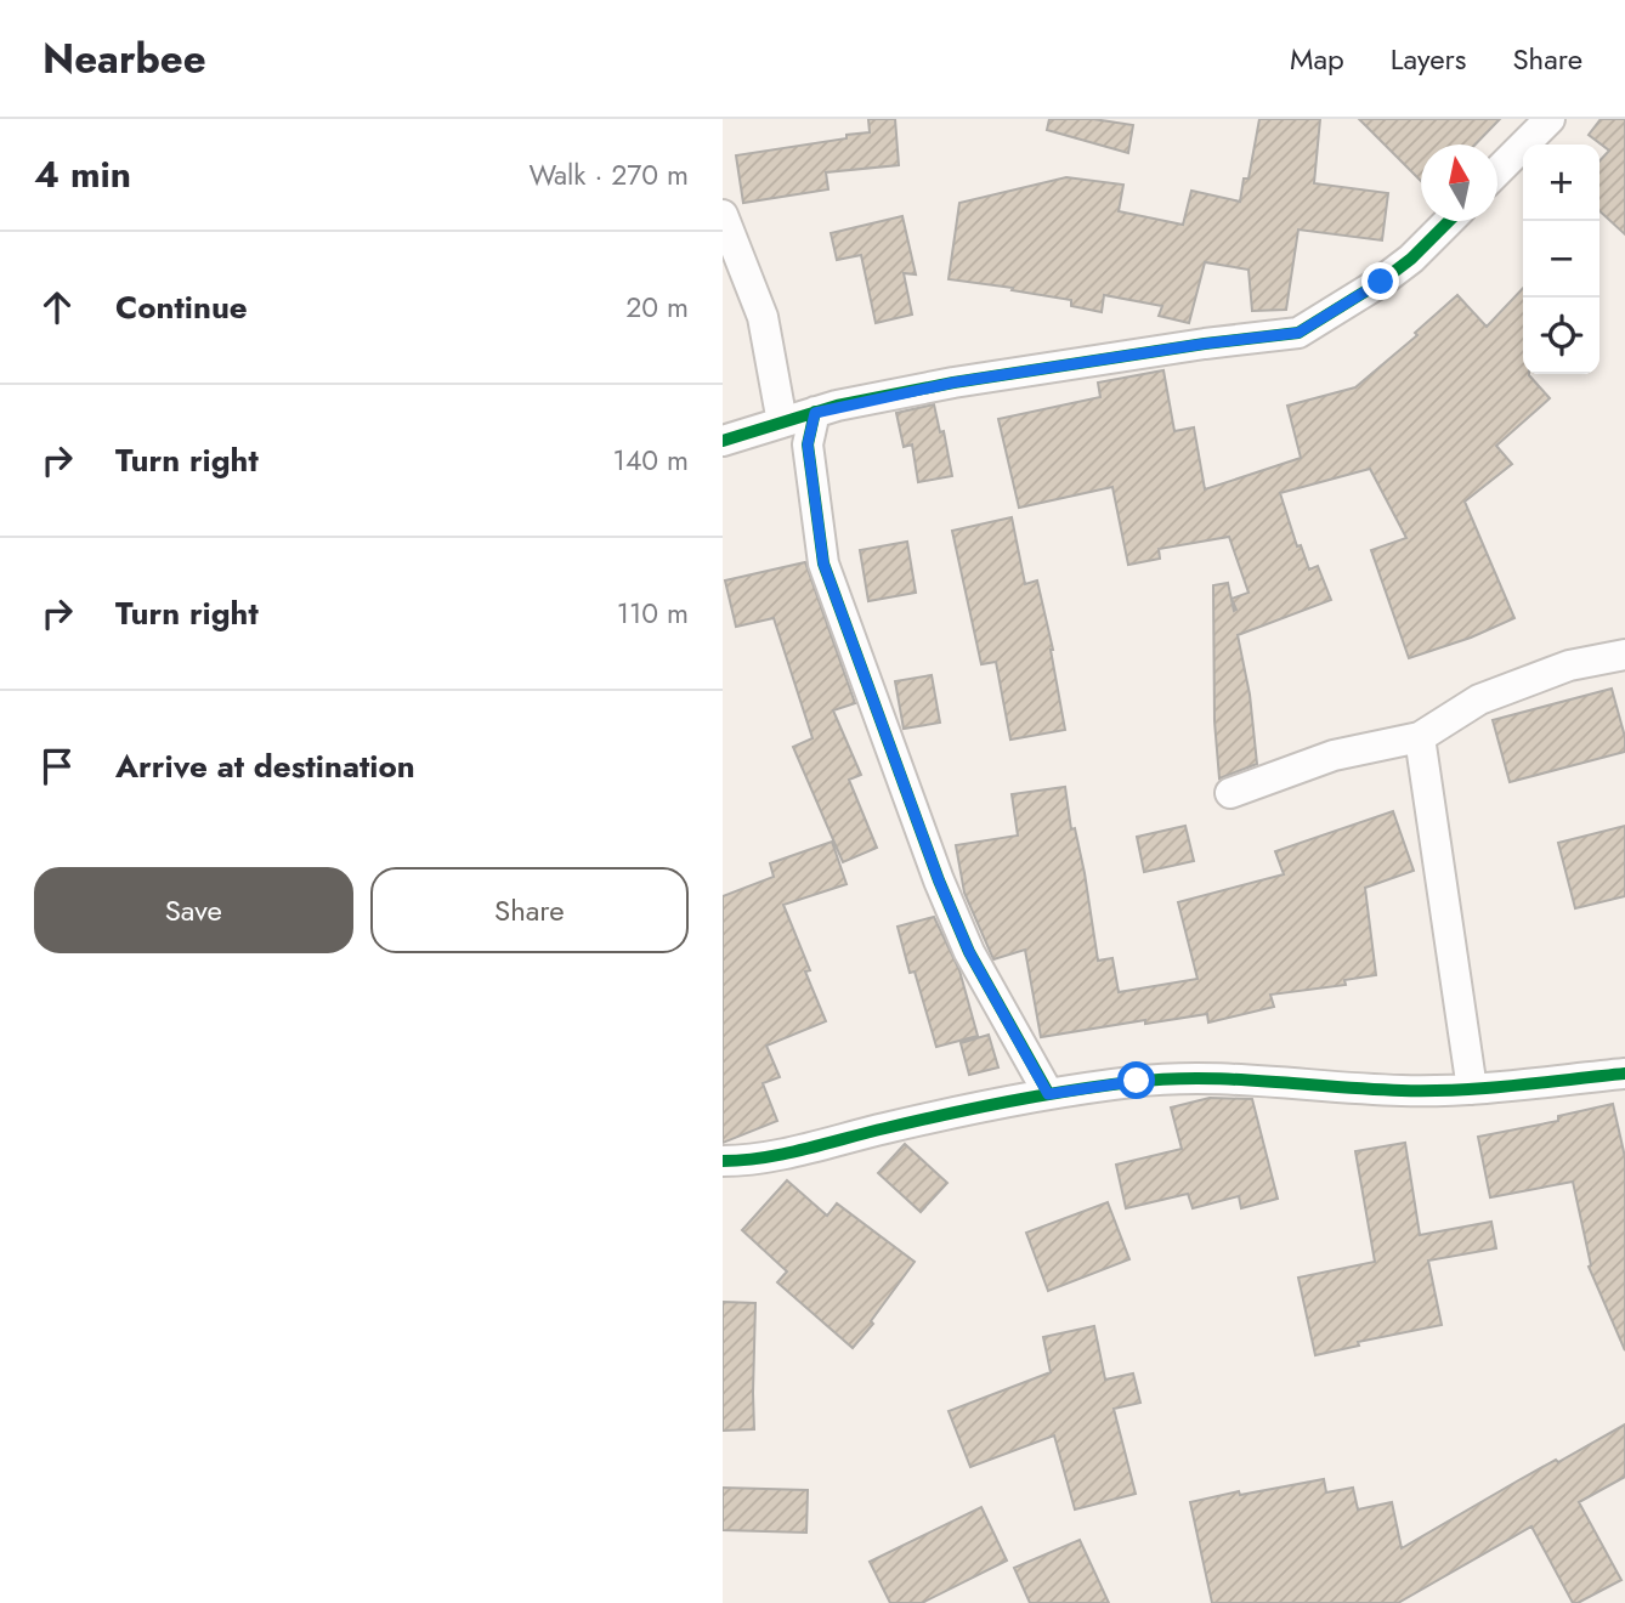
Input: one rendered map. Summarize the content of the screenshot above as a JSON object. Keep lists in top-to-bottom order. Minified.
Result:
{"north":"top","page":{"header":"Nearbee","nav":["Map","Layers","Share"],"heading":["4 min","Walk · 270 m"],"map_buttons":["+","−"],"list":[["Continue","20 m"],["Turn right","140 m"],["Turn right","110 m"],"Arrive at destination"],"buttons":["Save","Share"]}}
